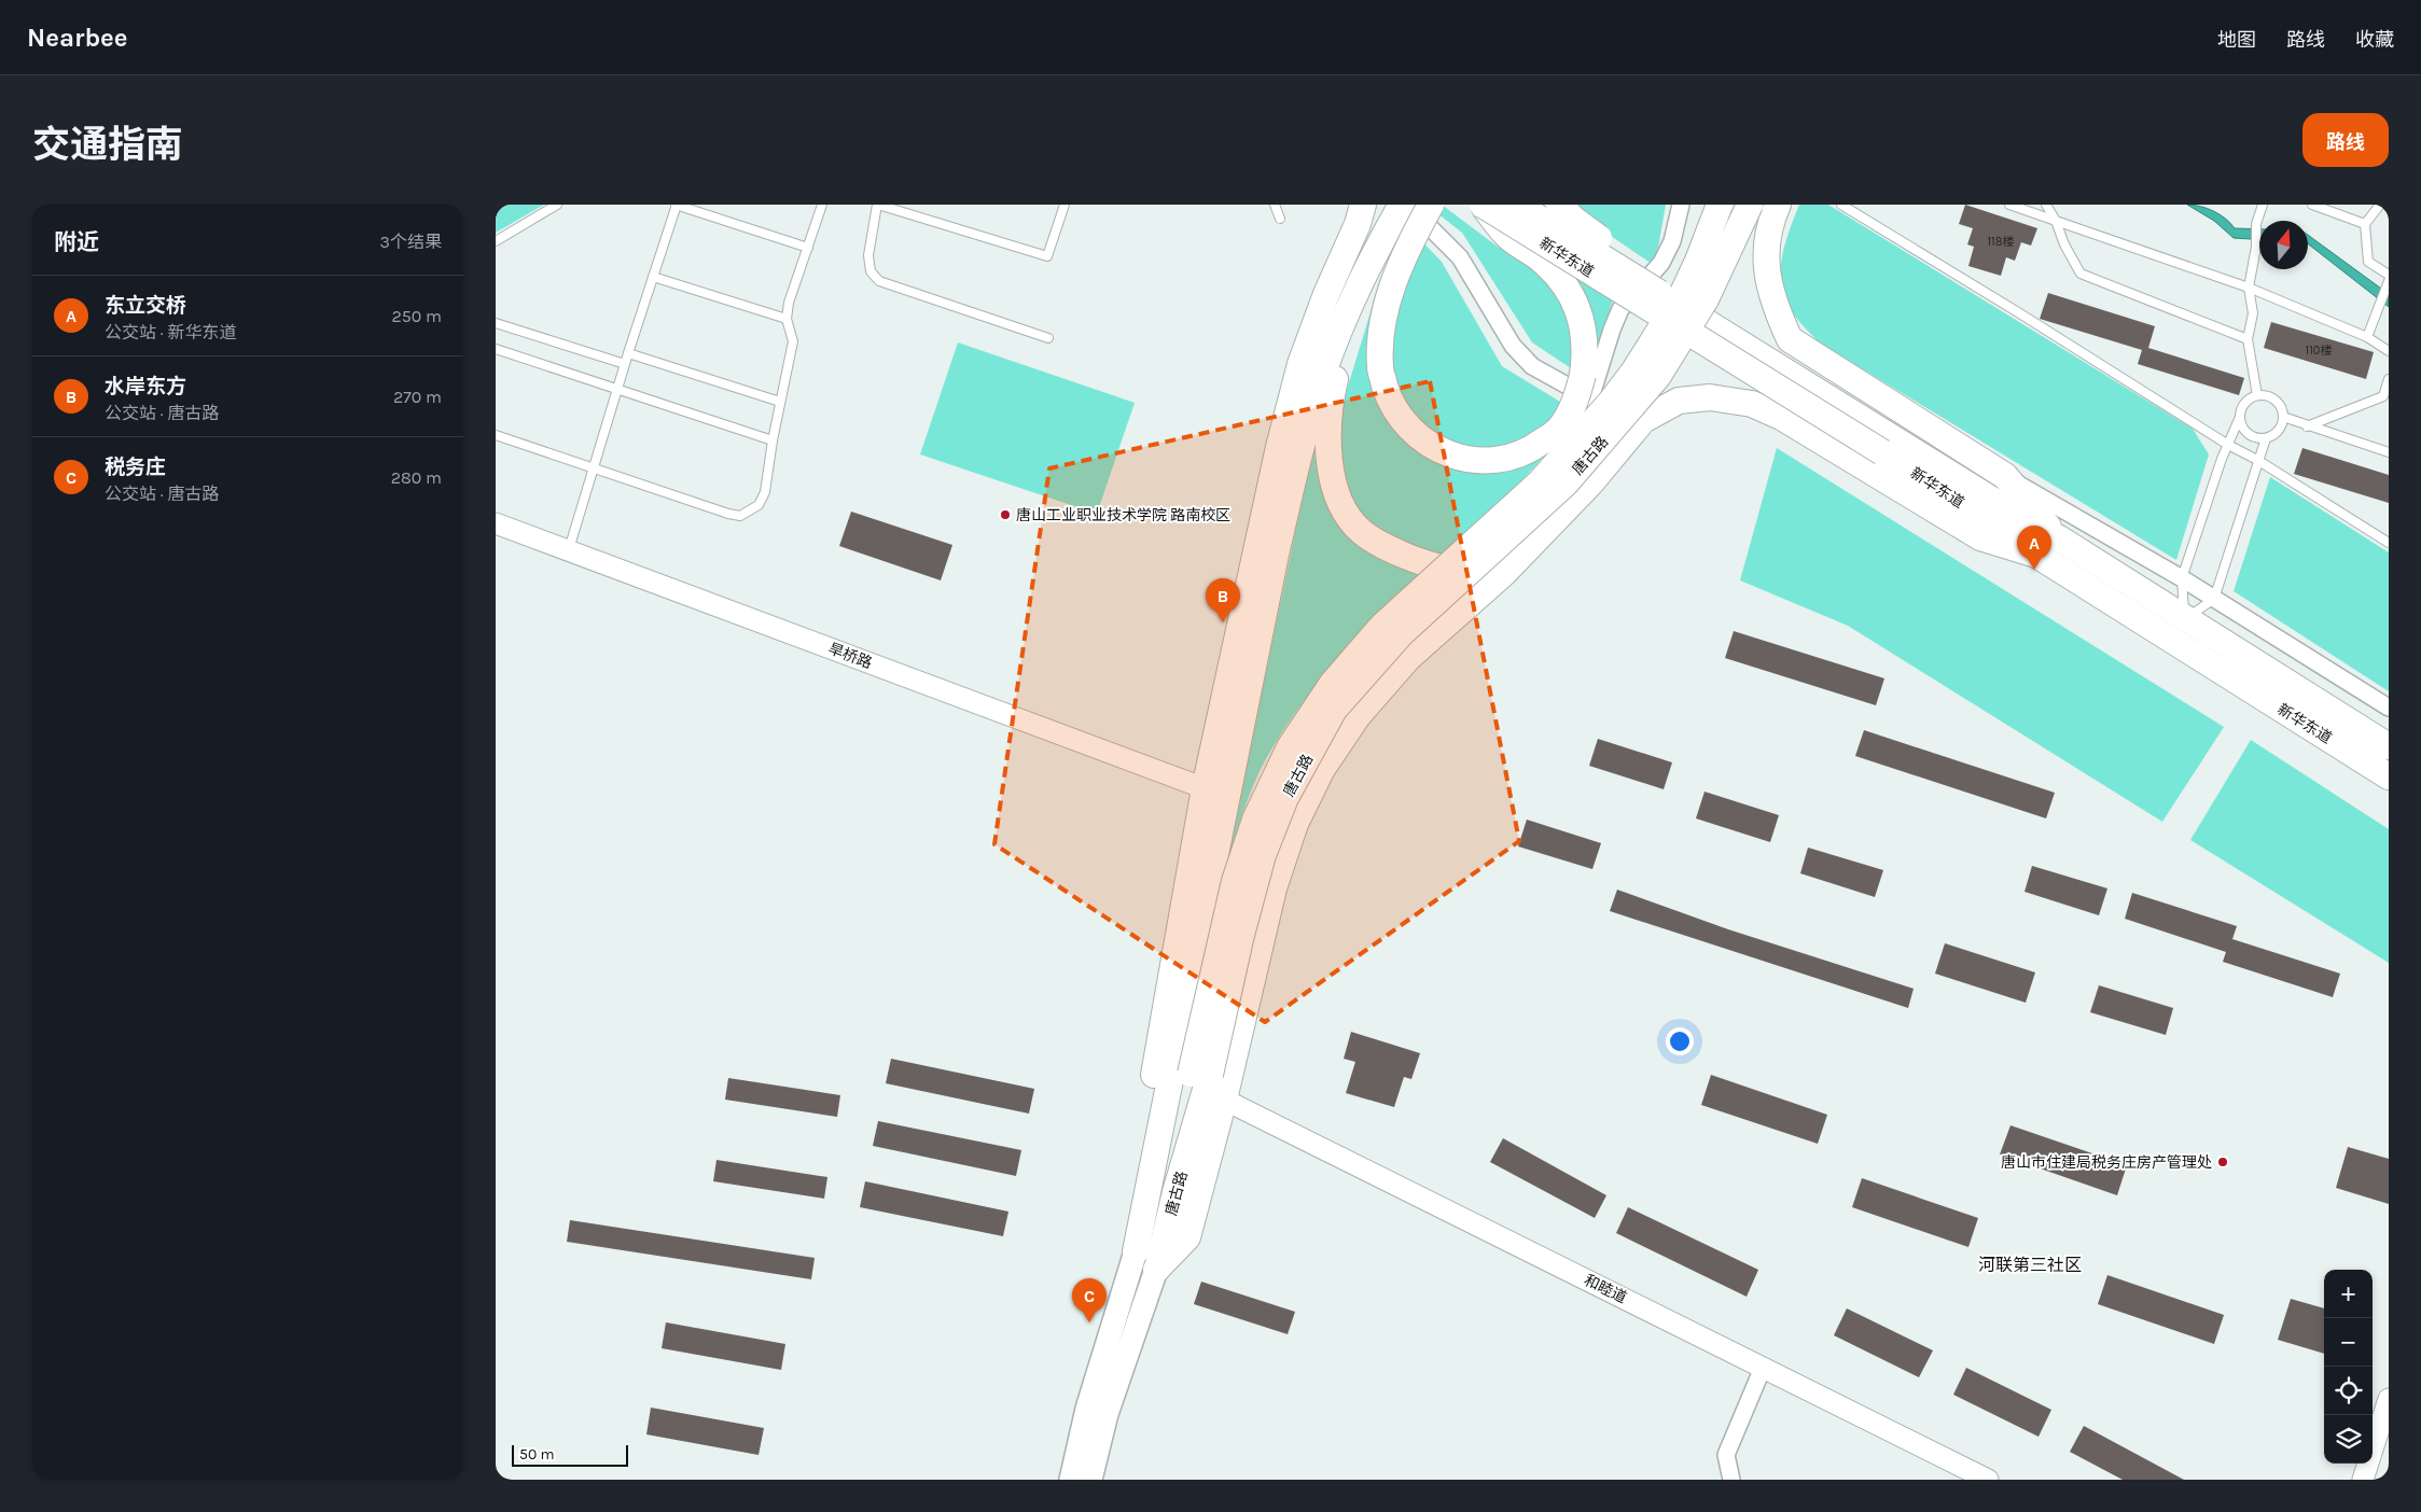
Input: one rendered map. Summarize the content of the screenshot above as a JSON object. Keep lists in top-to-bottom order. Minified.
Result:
{"streets":{"main road":["新华东道","唐古路"],"street":["旱桥路","和睦道"]},"districts":["河联第三社区"],"places":["唐山工业职业技术学院 路南校区","唐山市住建局税务庄房产管理处"],"house_numbers":["118楼","110楼"],"scale_bar":"50 m","north":"top","page":{"header":"Nearbee","nav":["地图","路线","收藏"],"title":"交通指南","buttons":"路线","heading":["附近","3个结果"],"list":[{"mark":"A","name":"东立交桥","note":"公交站 · 新华东道","value":"250 m"},{"mark":"B","name":"水岸东方","note":"公交站 · 唐古路","value":"270 m"},{"mark":"C","name":"税务庄","note":"公交站 · 唐古路","value":"280 m"}],"pins":["A","B","C"],"map_buttons":["+","−"],"scale":"50 m"}}
